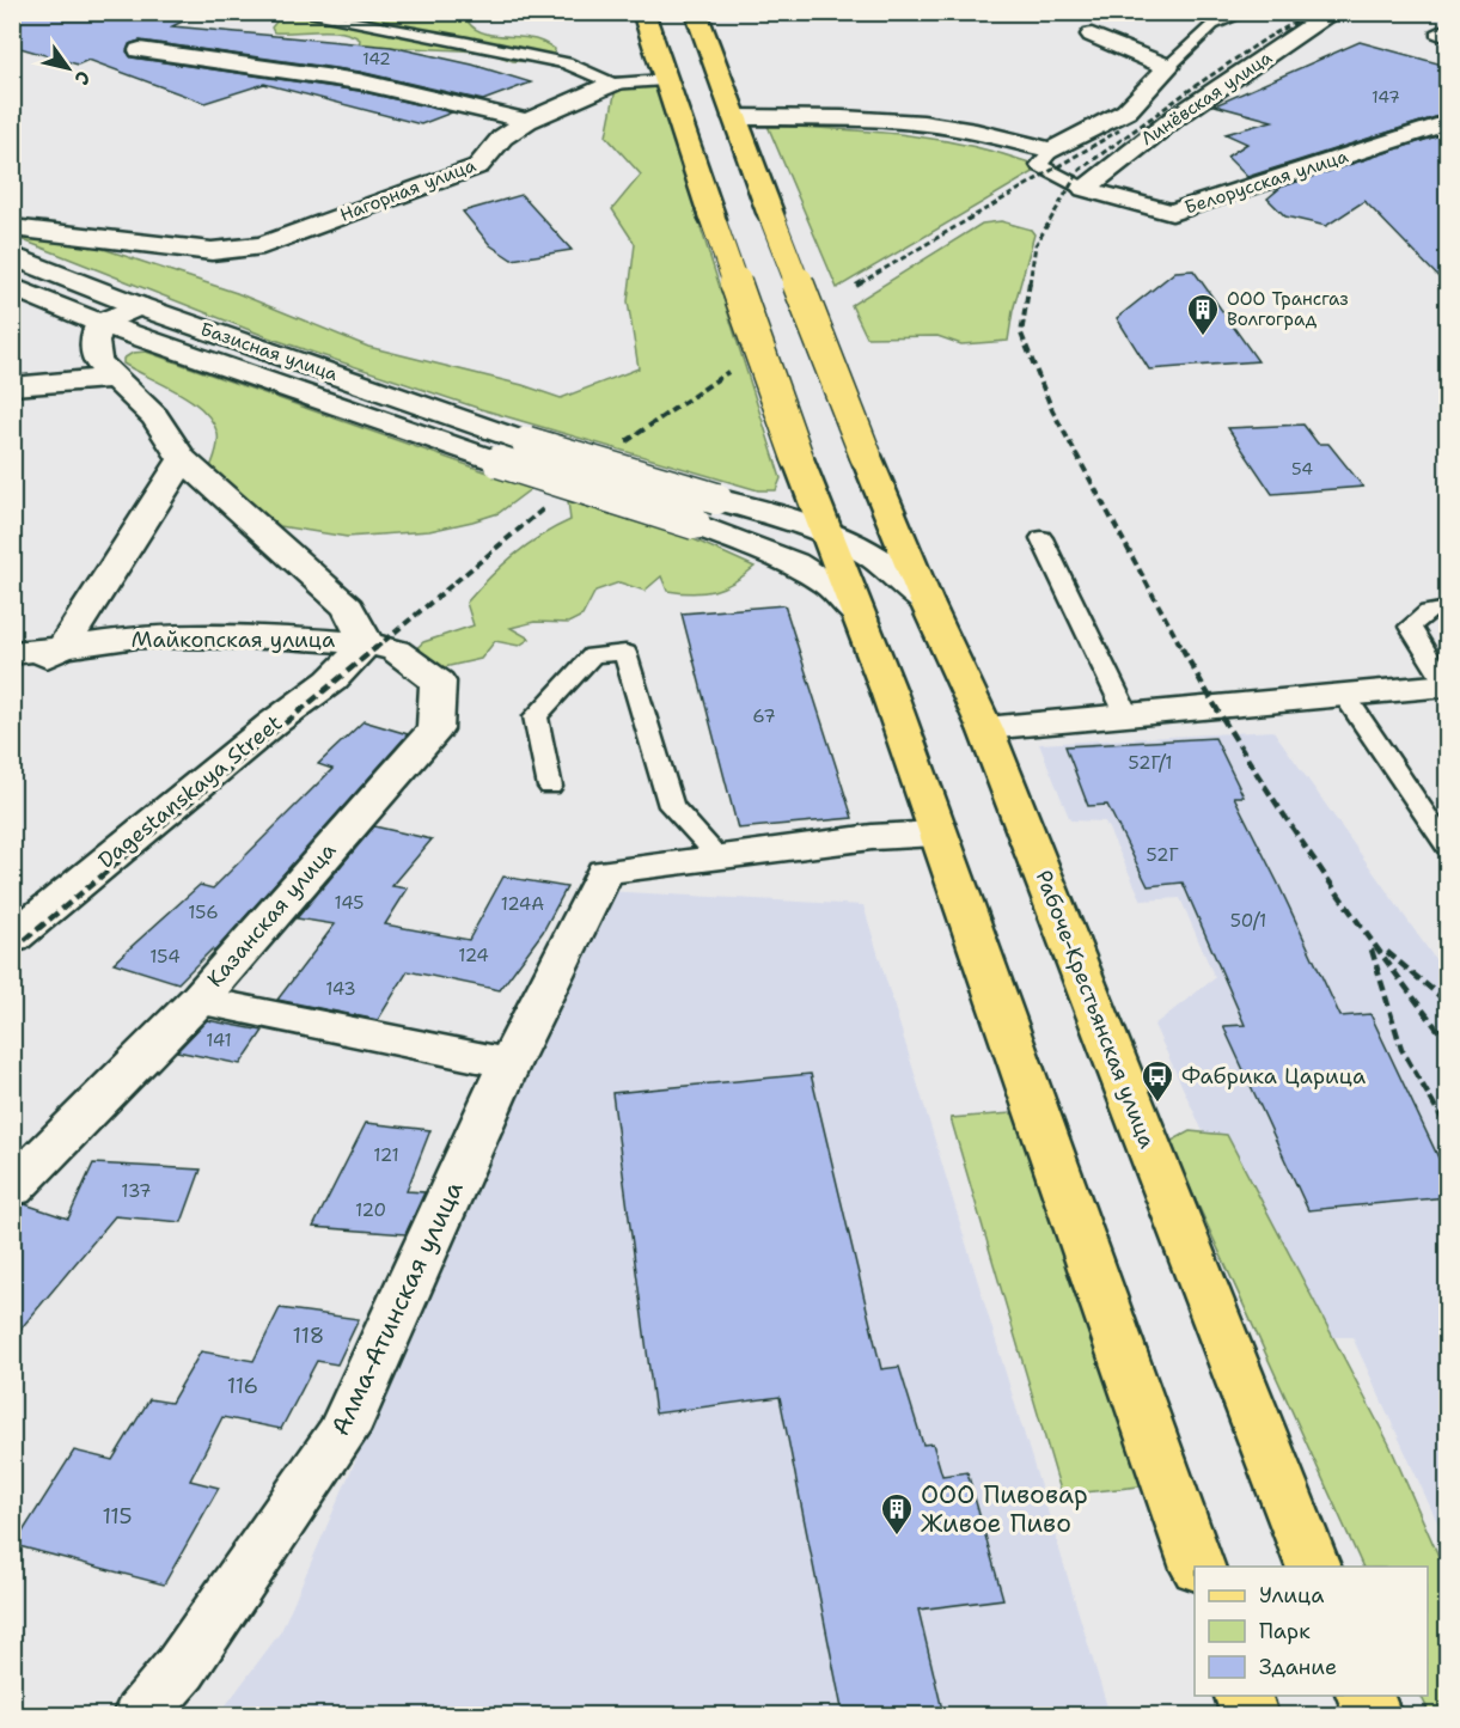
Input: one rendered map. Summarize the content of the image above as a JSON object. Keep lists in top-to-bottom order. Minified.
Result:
{"streets":{"main road":["Рабоче-Крестьянская улица"],"street":["Линёвская улица","Белорусская улица","Нагорная улица","Базисная улица","Майкопская улица","Dagestanskaya Street","Казанская улица","Алма-Атинская улица"]},"crossings":[["Линёвская улица","Белорусская улица"],["Майкопская улица","Dagestanskaya Street"],["Майкопская улица","Казанская улица"],["Dagestanskaya Street","Казанская улица"]],"places":{"building":["ООО Трансгаз Волгоград","ООО Пивовар Живое Пиво"],"bus stop":["Фабрика Царица"]},"house_numbers":["142","147","54","67","52Г/1","52Г","145","124А","156","50/1","124","154","143","141","121","137","120","118","116","115"],"legend":["Улица","Парк","Здание"],"north":"bottom right"}
